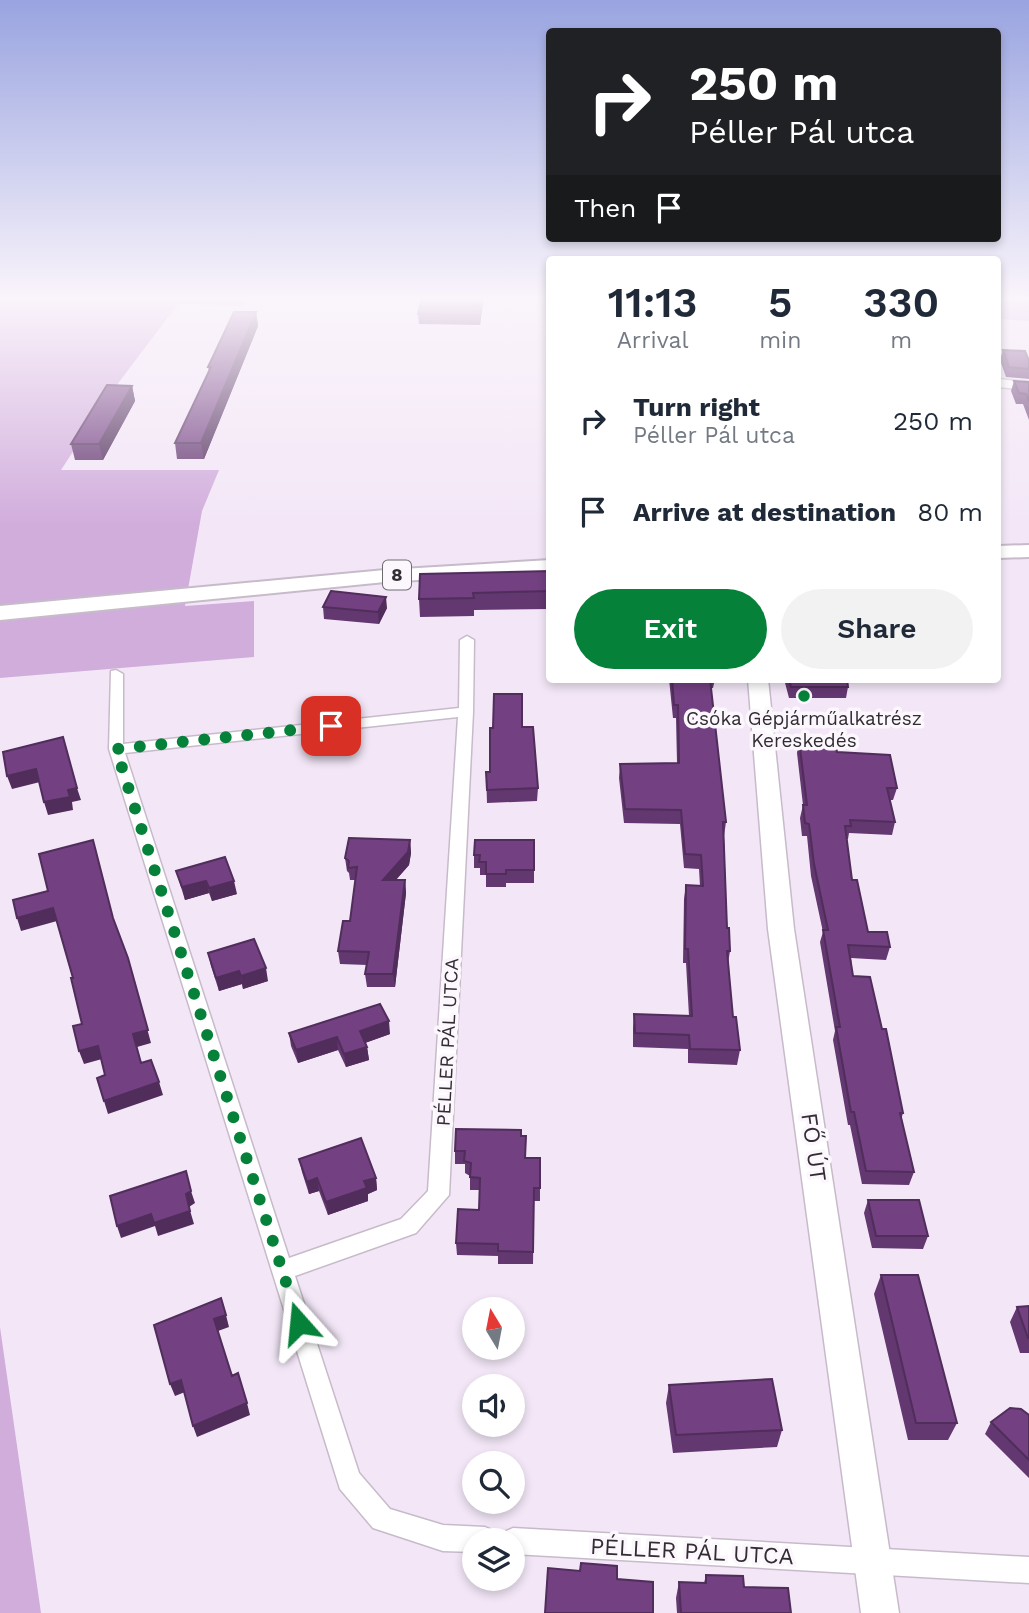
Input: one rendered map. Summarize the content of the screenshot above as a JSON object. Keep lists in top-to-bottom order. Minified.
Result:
{"streets":{"main road":["8","FŐ ÚT"],"street":["PÉLLER PÁL UTCA"]},"crossings":[["PÉLLER PÁL UTCA","FŐ ÚT"]],"places":["Csóka Gépjárműalkatrész Kereskedés"],"north":"top","page":{"turn":["250 m","Péller Pál utca"],"then":"Then","eta":["11:13","Arrival","5","min","330","m"],"list":[{"name":"Turn right","note":"Péller Pál utca","value":"250 m"},{"name":"Arrive at destination","value":"80 m"}],"buttons":["Exit","Share"]}}
